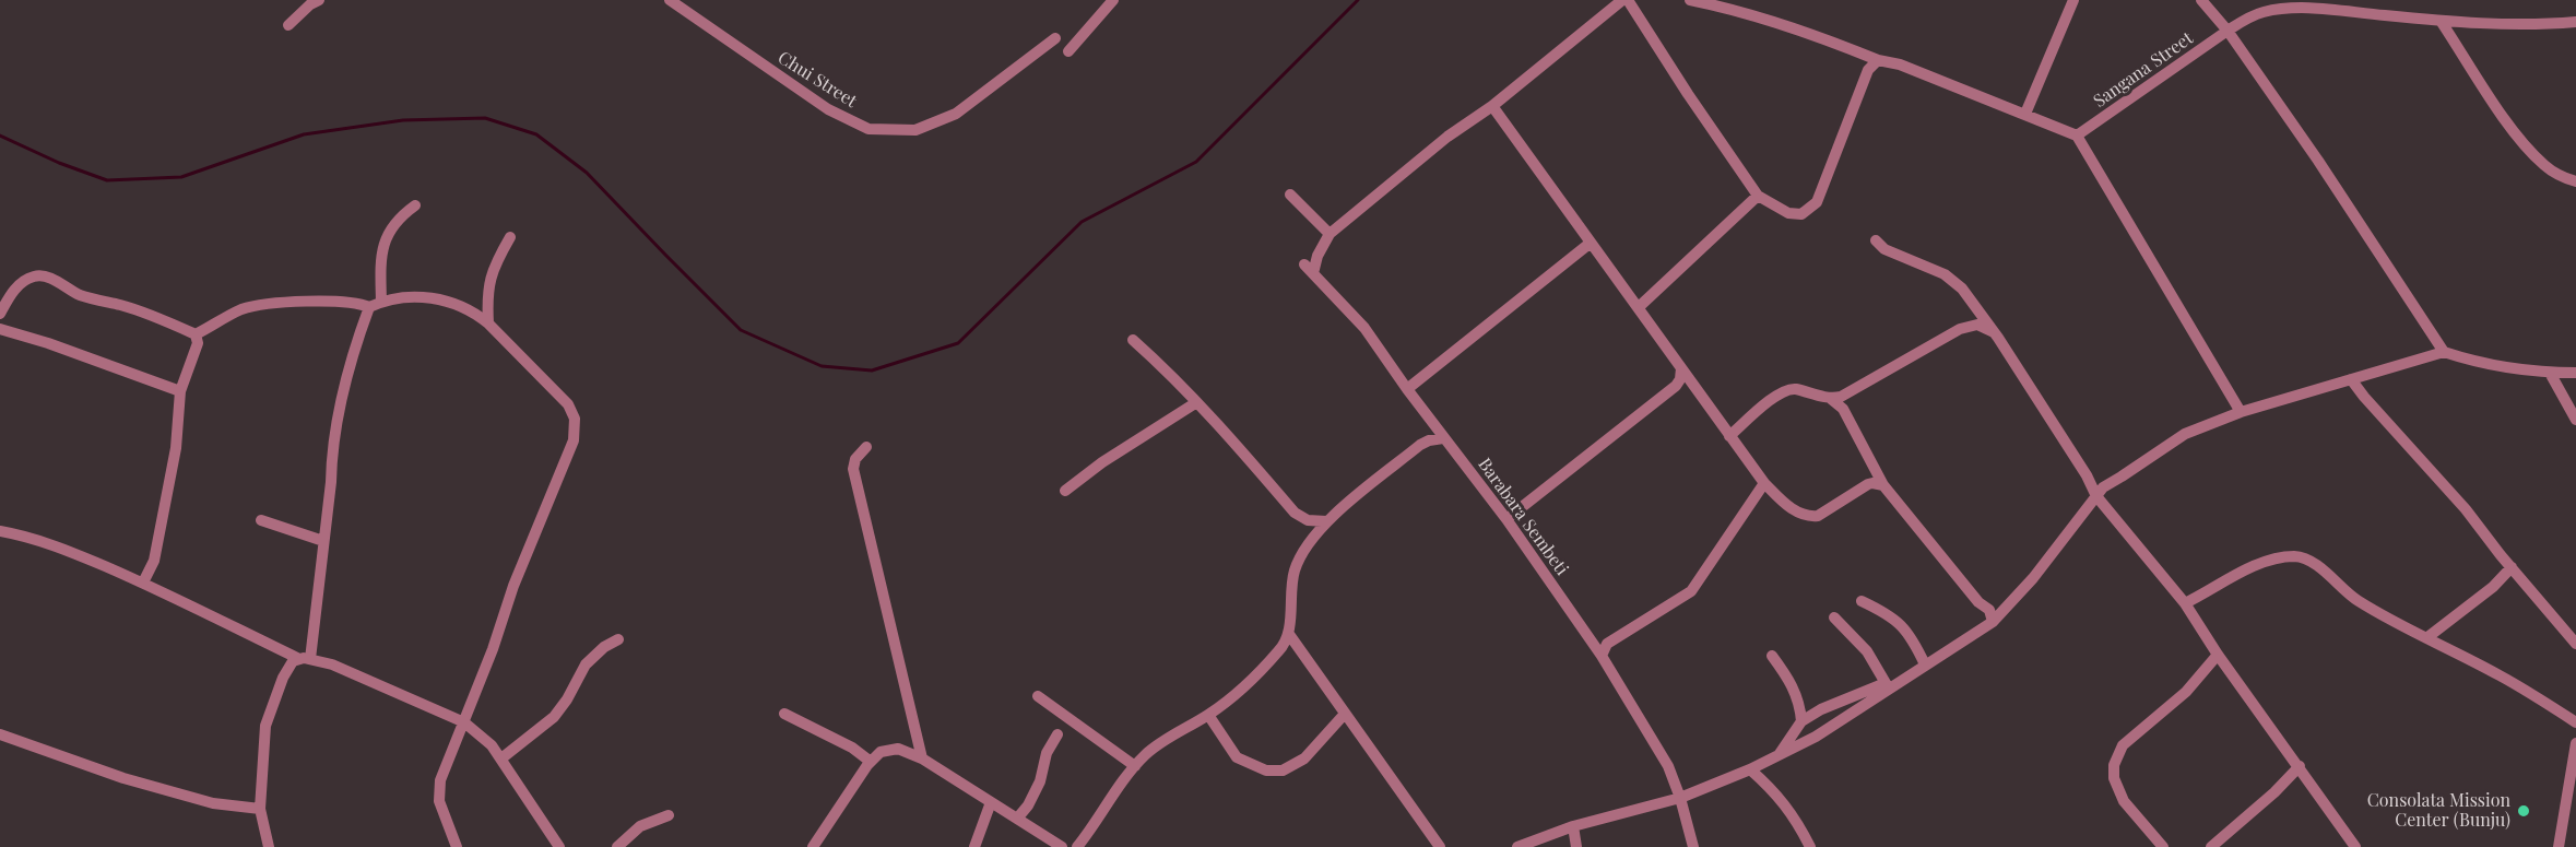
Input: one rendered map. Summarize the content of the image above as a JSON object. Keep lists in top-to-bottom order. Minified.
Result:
{"streets":{"street":["Sangana Street","Chui Street","Barabara Sembeti"]},"places":["Consolata Mission Center (Bunju)"]}
